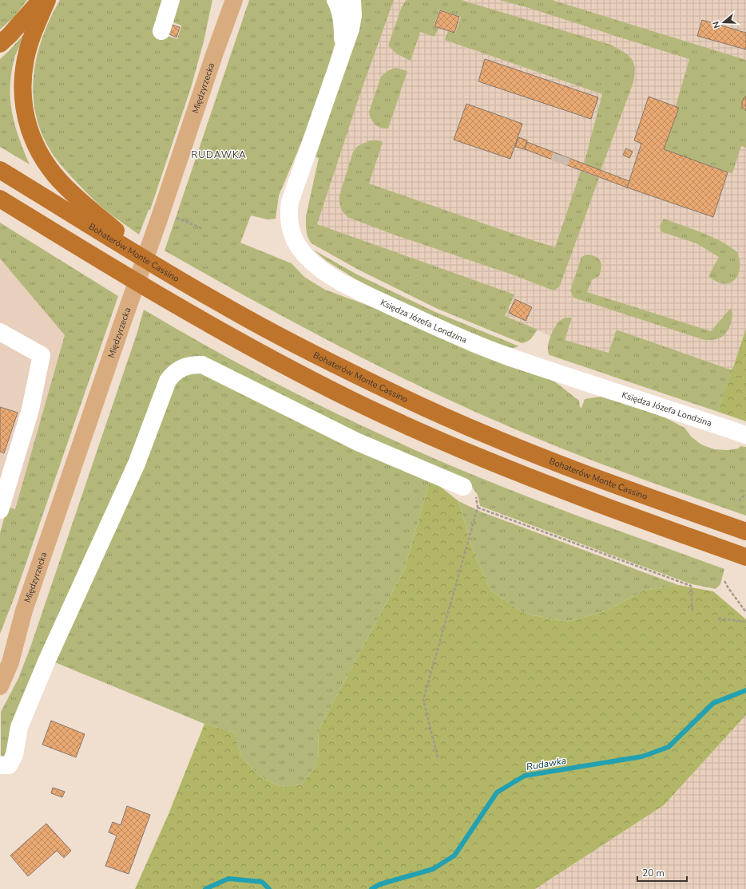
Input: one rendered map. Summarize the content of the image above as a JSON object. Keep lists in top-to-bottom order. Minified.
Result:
{"streets":{"highway":["Bohaterów Monte Cassino"],"main road":["Międzyrzecka"],"street":["Księdza Józefa Londzina"]},"districts":["RUDAWKA"],"water":["Rudawka"],"scale_bar":"20 m","north":"left"}
